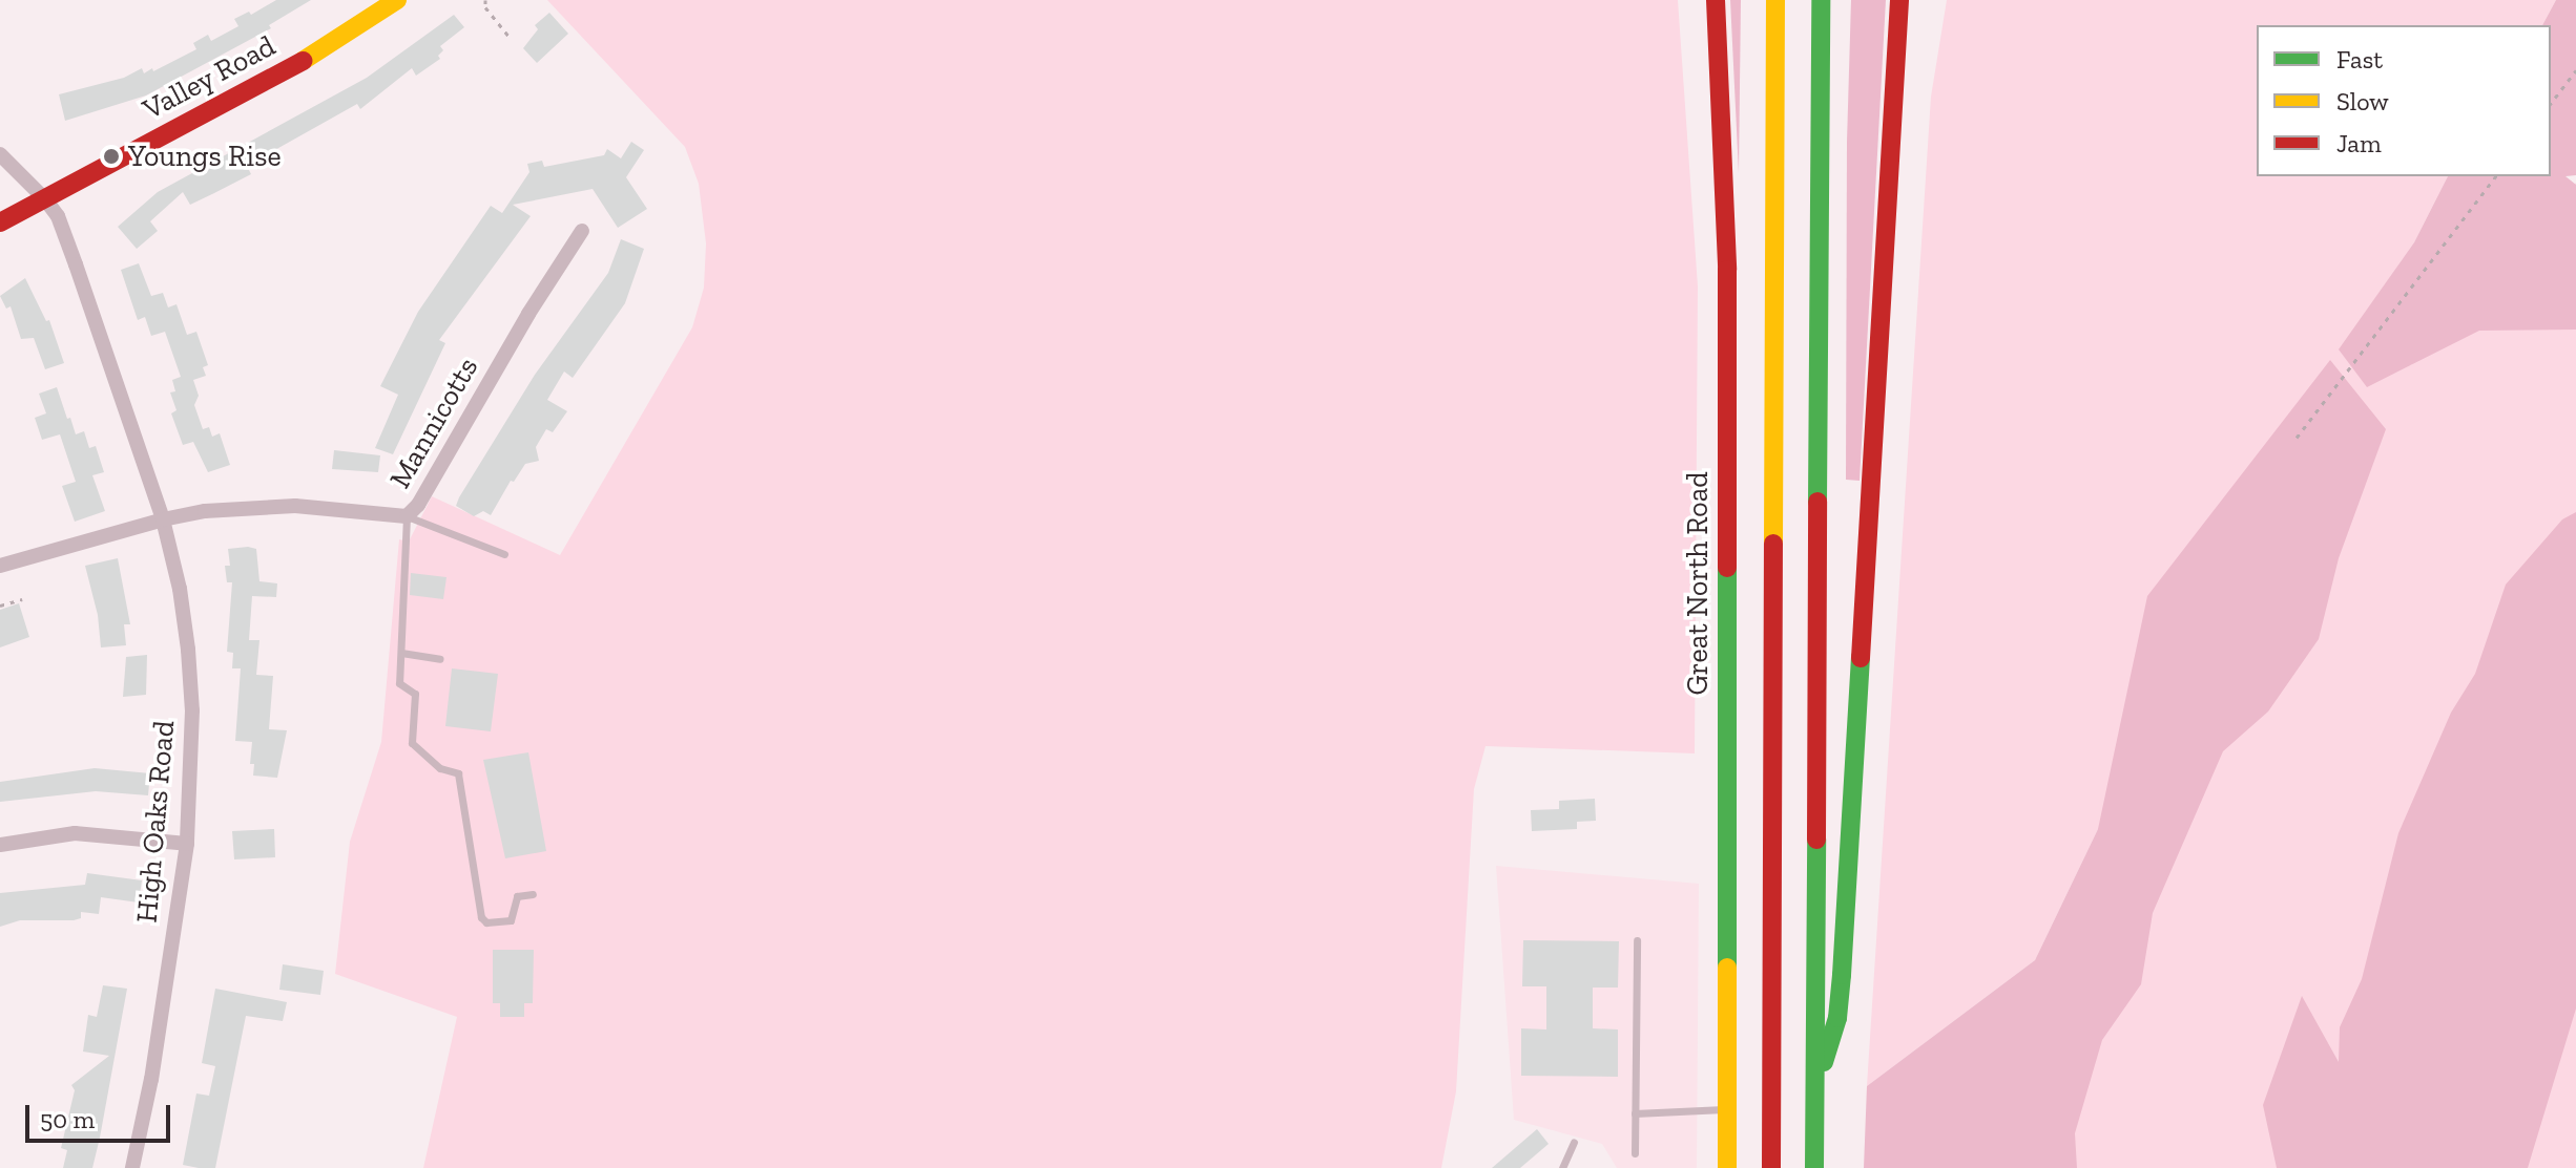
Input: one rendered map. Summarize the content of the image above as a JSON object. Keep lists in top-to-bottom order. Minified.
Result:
{"streets":{"main road":["Valley Road","Great North Road"],"street":["Mannicotts","High Oaks Road"]},"crossings":[["Valley Road","High Oaks Road"],["Mannicotts","High Oaks Road"]],"places":["Youngs Rise"],"legend":["Fast","Slow","Jam"],"scale_bar":"50 m"}
